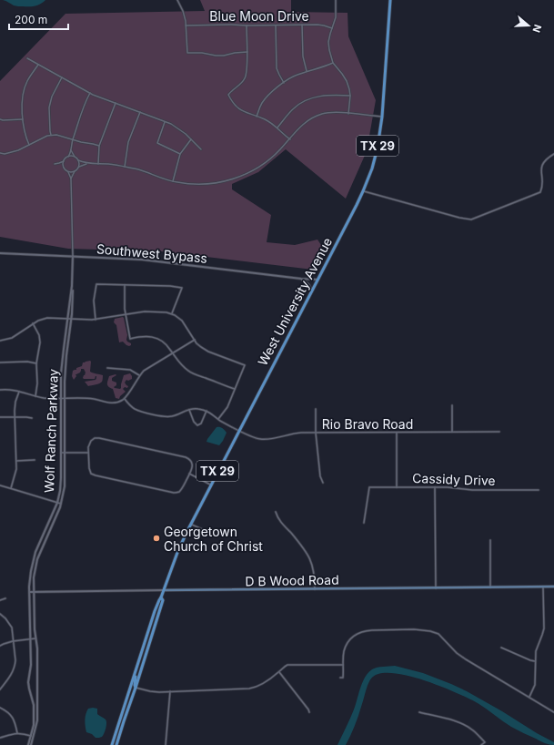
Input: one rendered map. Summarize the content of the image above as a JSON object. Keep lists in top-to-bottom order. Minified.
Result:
{"streets":{"main road":["TX 29","West University Avenue","D B Wood Road"],"street":["Blue Moon Drive","Southwest Bypass","Rio Bravo Road","Wolf Ranch Parkway","Cassidy Drive"]},"crossings":[["Southwest Bypass","West University Avenue"],["Southwest Bypass","Wolf Ranch Parkway"],["West University Avenue","Rio Bravo Road"],["West University Avenue","D B Wood Road"],["Wolf Ranch Parkway","D B Wood Road"]],"places":["Georgetown Church of Christ"],"scale_bar":"200 m","north":"right"}
